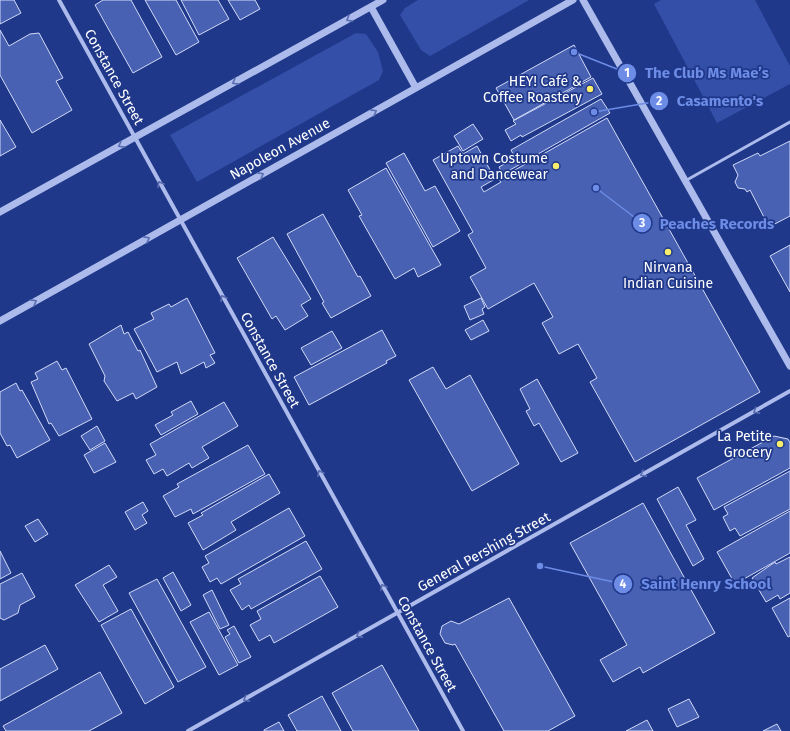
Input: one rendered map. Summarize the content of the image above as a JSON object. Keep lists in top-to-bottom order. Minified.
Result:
{"streets":{"street":["Constance Street","Napoleon Avenue","General Pershing Street"]},"crossings":[["Constance Street","Napoleon Avenue"],["Constance Street","General Pershing Street"]],"one_way":["Constance Street","Napoleon Avenue","General Pershing Street"],"places":["The Club Ms Mae’s","HEY! Café & Coffee Roastery","Casamento's","Uptown Costume and Dancewear","Peaches Records","Nirvana Indian Cuisine","La Petite Grocery","Saint Henry School"]}
